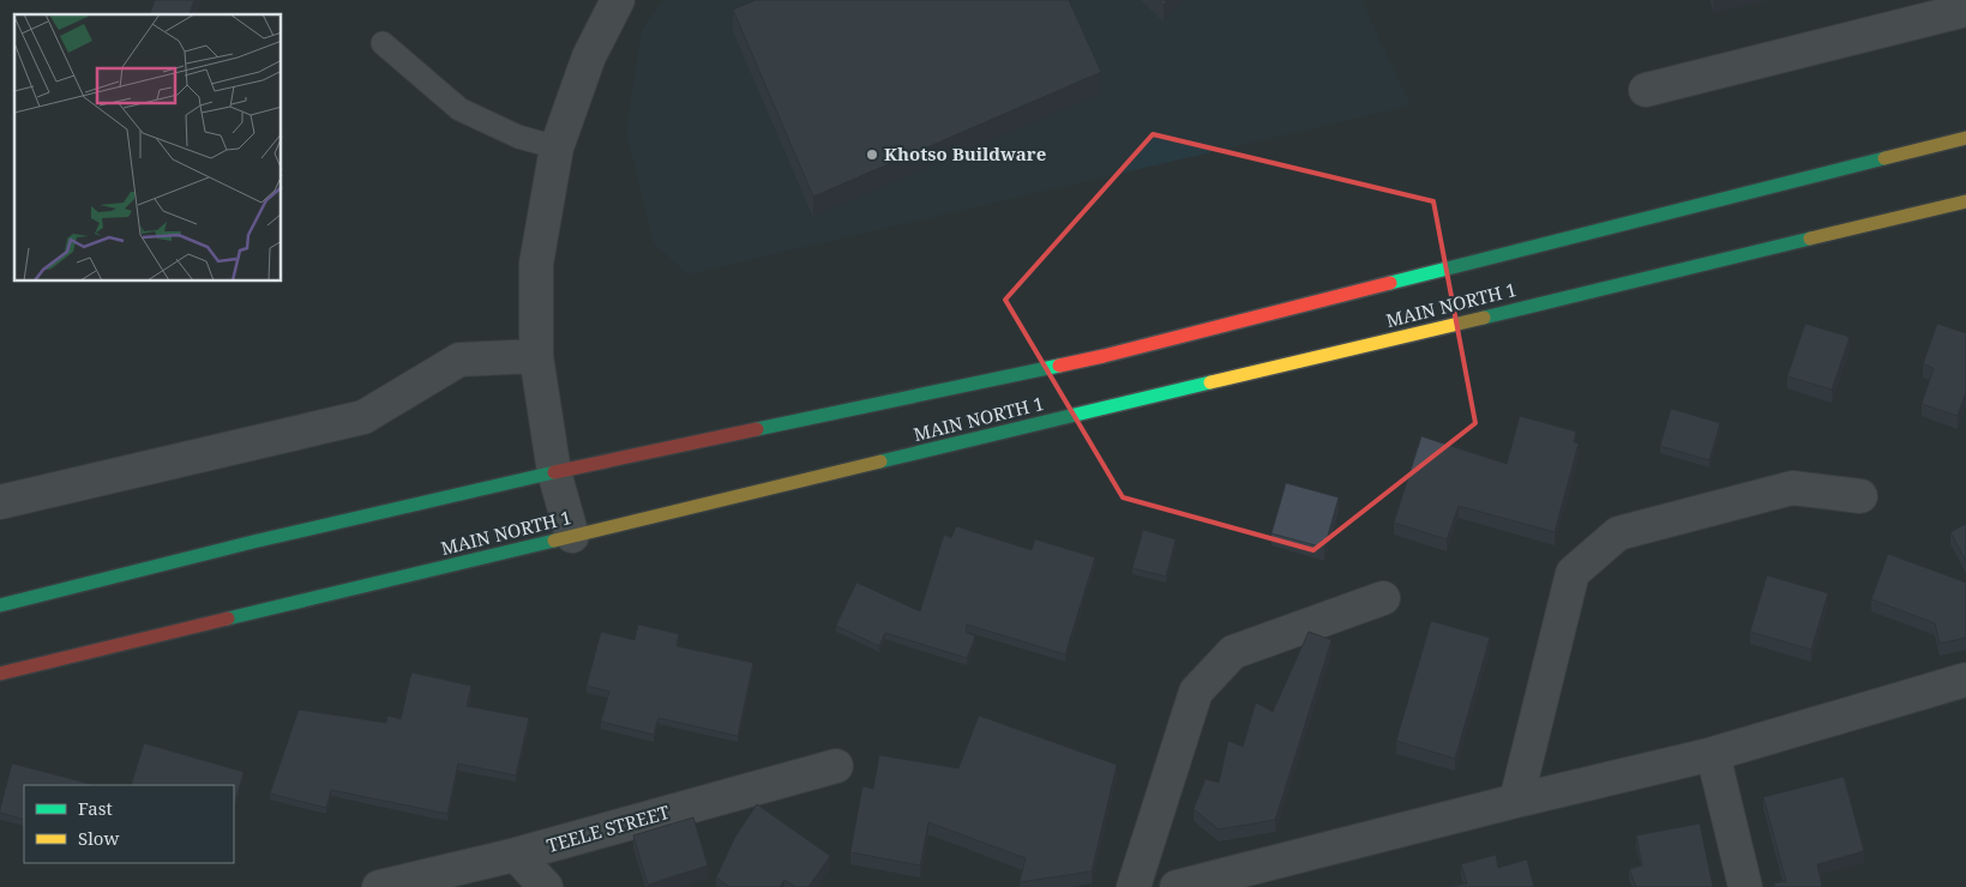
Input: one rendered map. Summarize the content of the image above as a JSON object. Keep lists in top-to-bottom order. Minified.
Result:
{"streets":{"main road":["MAIN NORTH 1"],"street":["TEELE STREET"]},"places":["Khotso Buildware"],"legend":["Fast","Slow"]}
